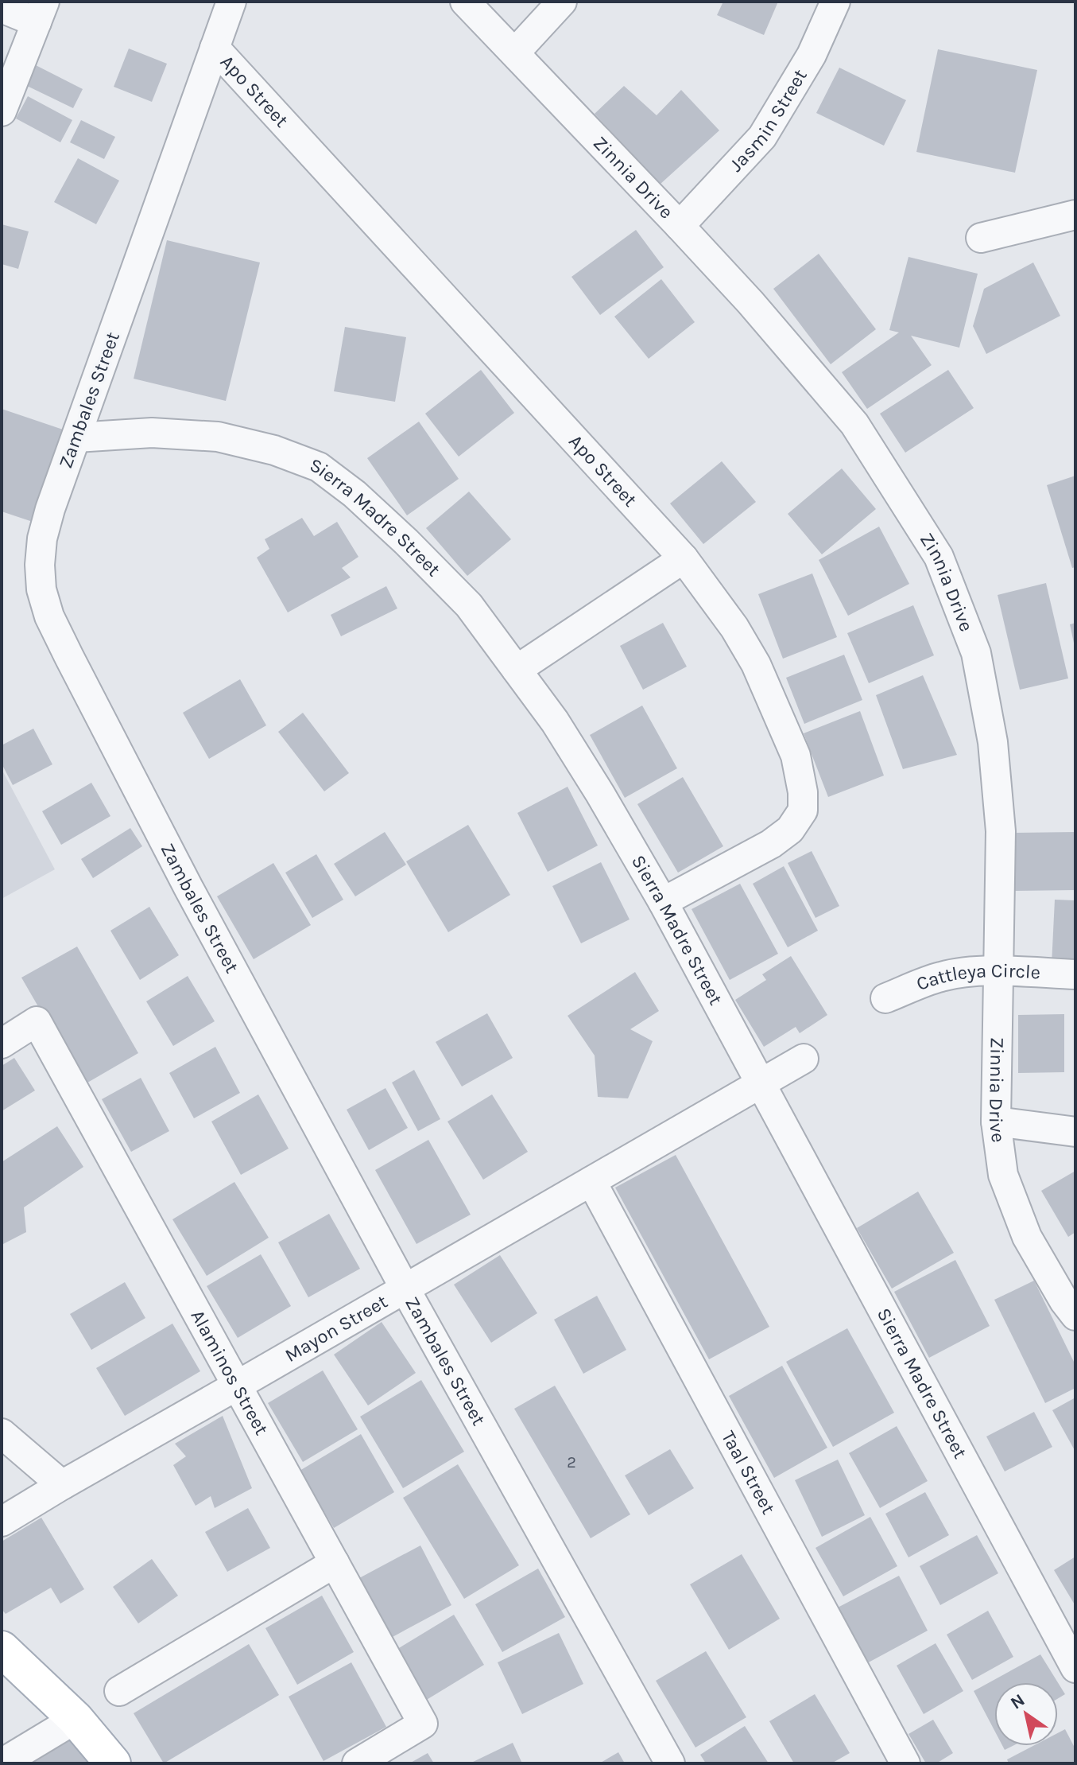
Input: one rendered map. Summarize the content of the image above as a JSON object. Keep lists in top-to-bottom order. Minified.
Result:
{"streets":{"street":["Apo Street","Jasmin Street","Zinnia Drive","Zambales Street","Sierra Madre Street","Cattleya Circle","Mayon Street","Alaminos Street","Taal Street"]},"crossings":[["Apo Street","Zambales Street"],["Apo Street","Sierra Madre Street"],["Jasmin Street","Zinnia Drive"],["Zinnia Drive","Cattleya Circle"],["Zambales Street","Sierra Madre Street"],["Zambales Street","Mayon Street"],["Sierra Madre Street","Mayon Street"],["Mayon Street","Alaminos Street"],["Mayon Street","Taal Street"]],"house_numbers":["2"],"north":"top left"}
